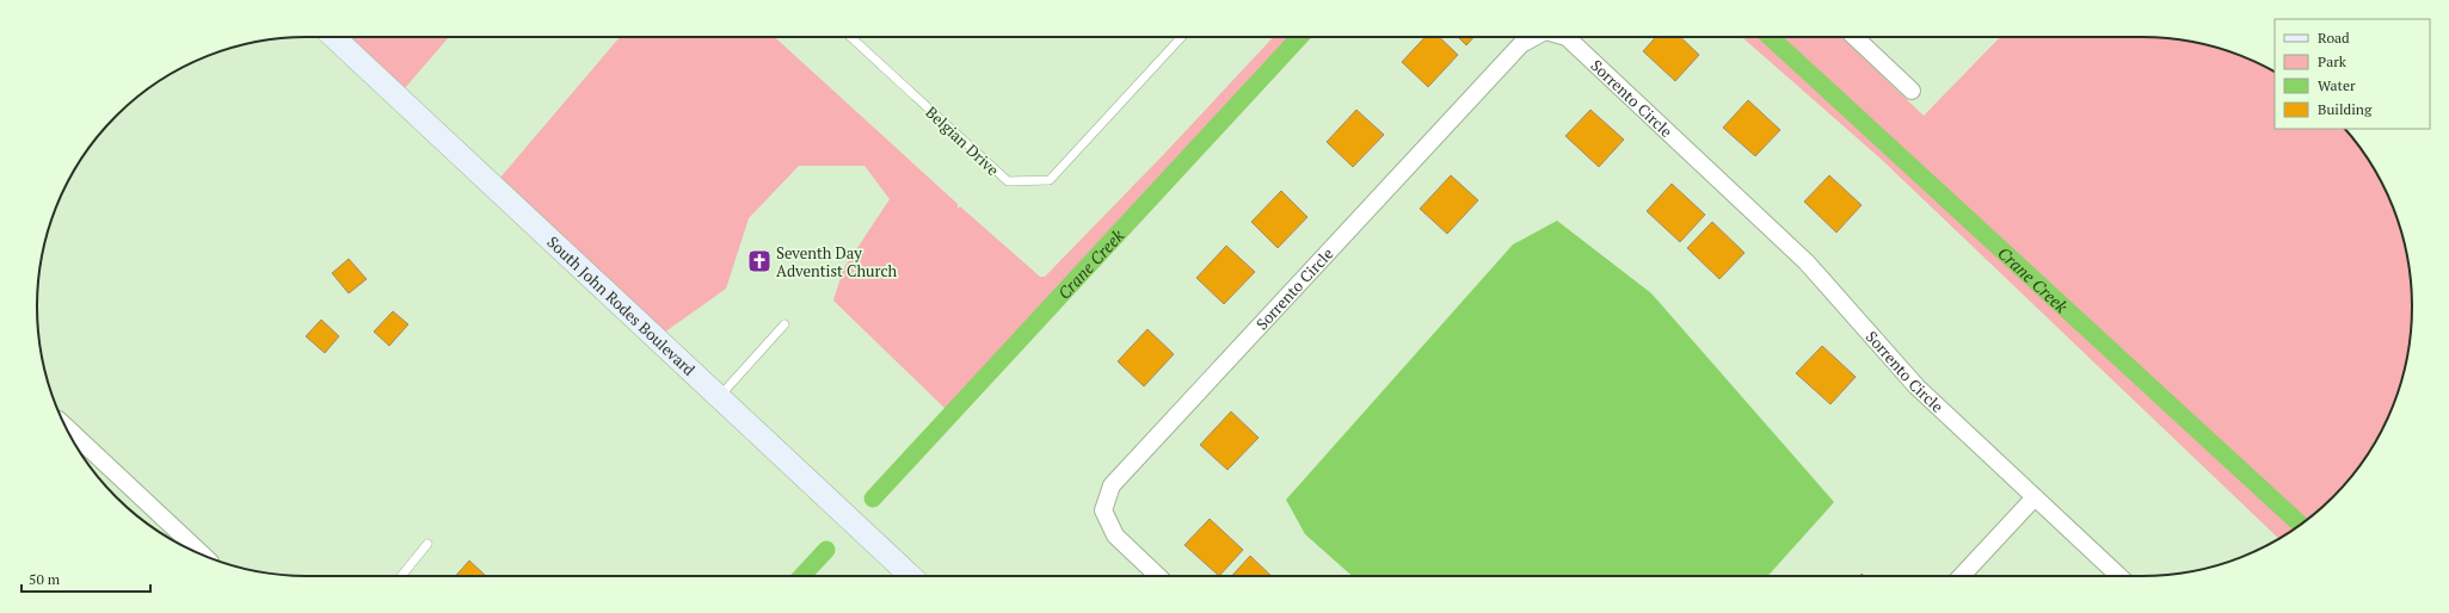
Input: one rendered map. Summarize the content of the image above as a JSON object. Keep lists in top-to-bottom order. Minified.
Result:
{"streets":{"main road":["South John Rodes Boulevard"],"street":["Sorrento Circle"],"lane":["Belgian Drive"]},"water":["Crane Creek"],"places":{"church":["Seventh Day Adventist Church"]},"legend":["Road","Park","Water","Building"],"scale_bar":"50 m"}
